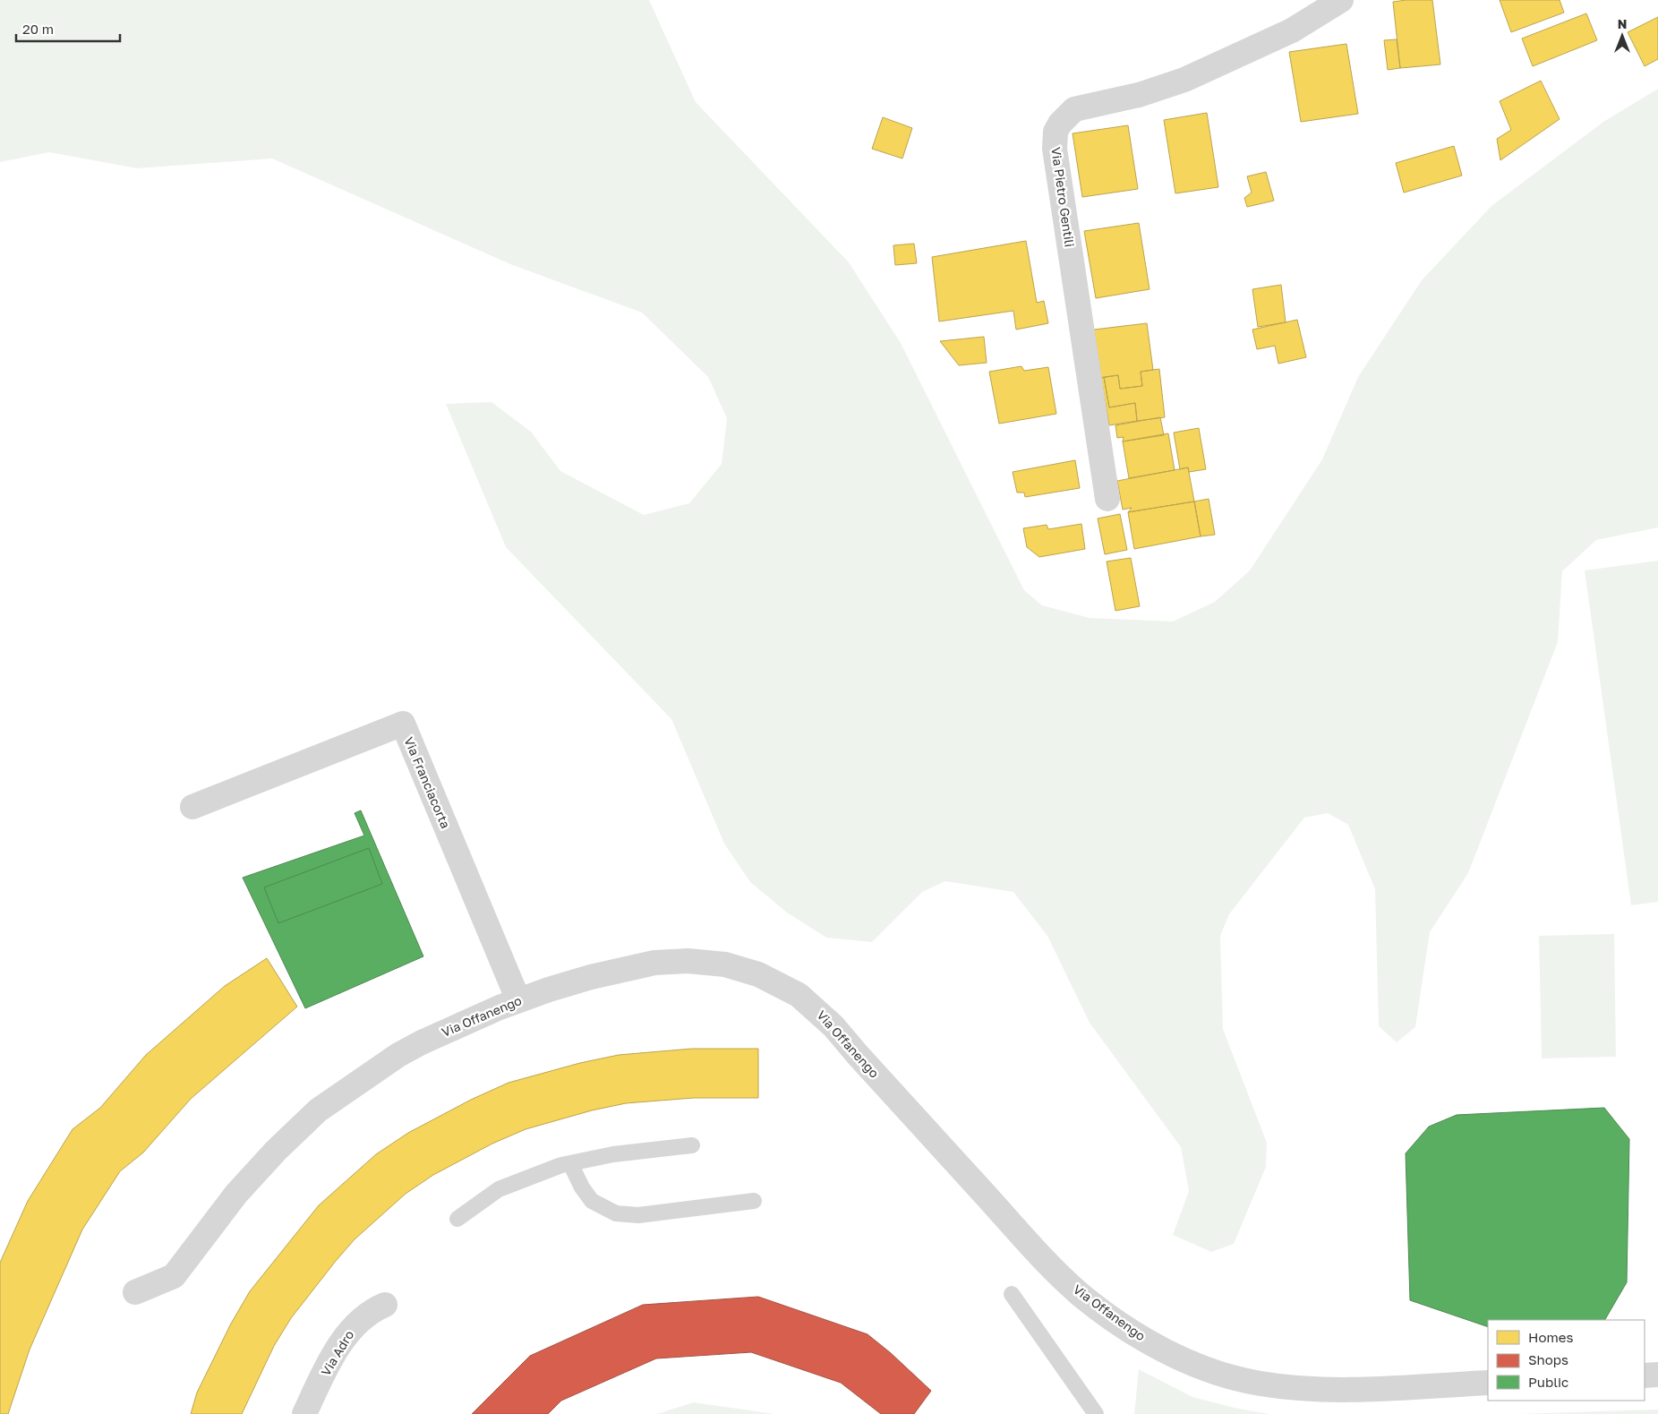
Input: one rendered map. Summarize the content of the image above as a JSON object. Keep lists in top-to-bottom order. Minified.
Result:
{"streets":{"street":["Via Pietro Gentili","Via Franciacorta","Via Offanengo","Via Adro"]},"crossings":[["Via Franciacorta","Via Offanengo"]],"legend":["Homes","Shops","Public"],"scale_bar":"20 m","north":"top"}
